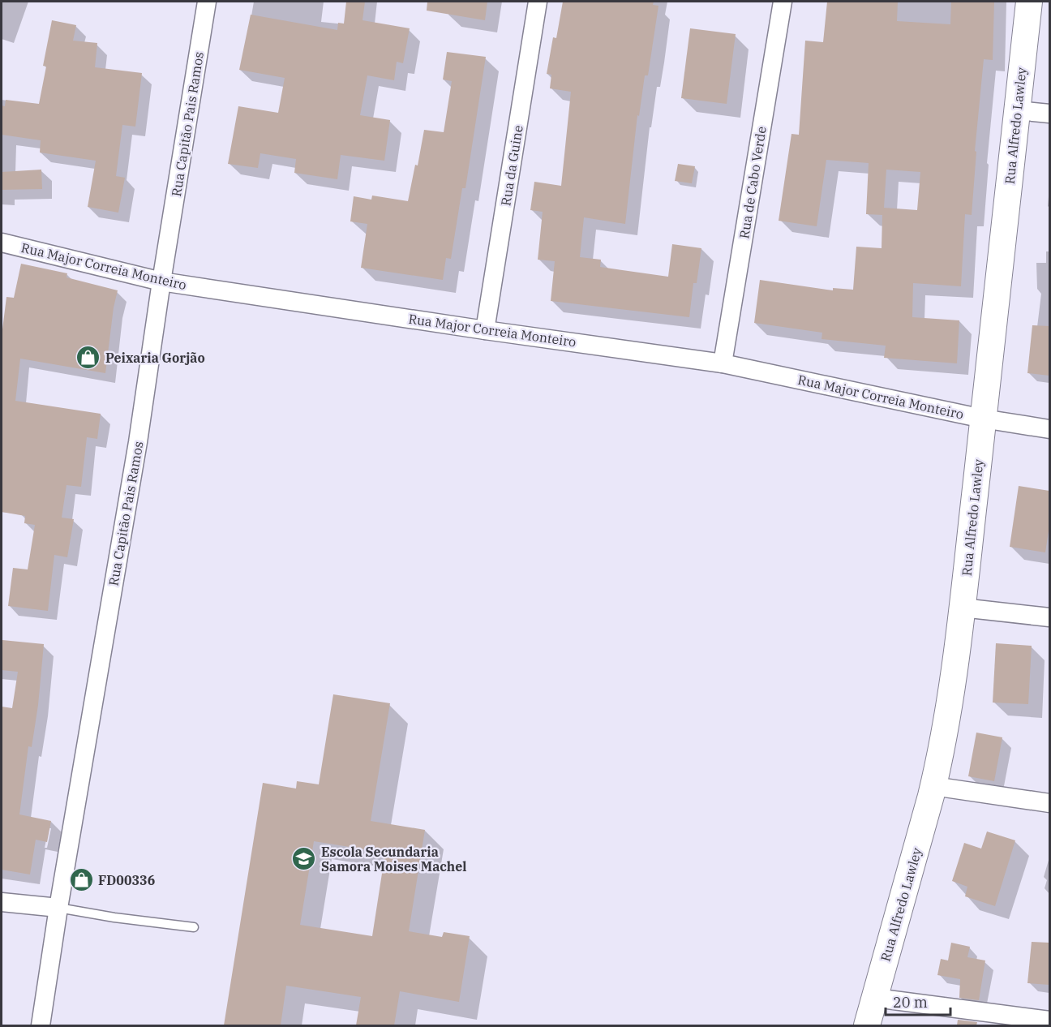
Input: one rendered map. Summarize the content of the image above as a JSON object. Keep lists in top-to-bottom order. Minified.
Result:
{"streets":{"main road":["Rua Alfredo Lawley"],"street":["Rua Capitão Pais Ramos","Rua da Guine","Rua de Cabo Verde","Rua Major Correia Monteiro"]},"crossings":[["Rua Capitão Pais Ramos","Rua Major Correia Monteiro"],["Rua Alfredo Lawley","Rua Major Correia Monteiro"],["Rua da Guine","Rua Major Correia Monteiro"],["Rua de Cabo Verde","Rua Major Correia Monteiro"]],"places":{"shop":["Peixaria Gorjão","FD00336"],"school or university":["Escola Secundaria Samora Moises Machel"]},"scale_bar":"20 m"}
